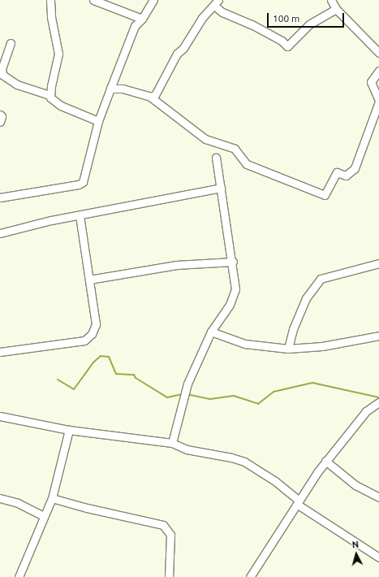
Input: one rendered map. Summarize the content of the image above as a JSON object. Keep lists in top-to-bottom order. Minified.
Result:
{"scale_bar":"100 m","north":"top"}
